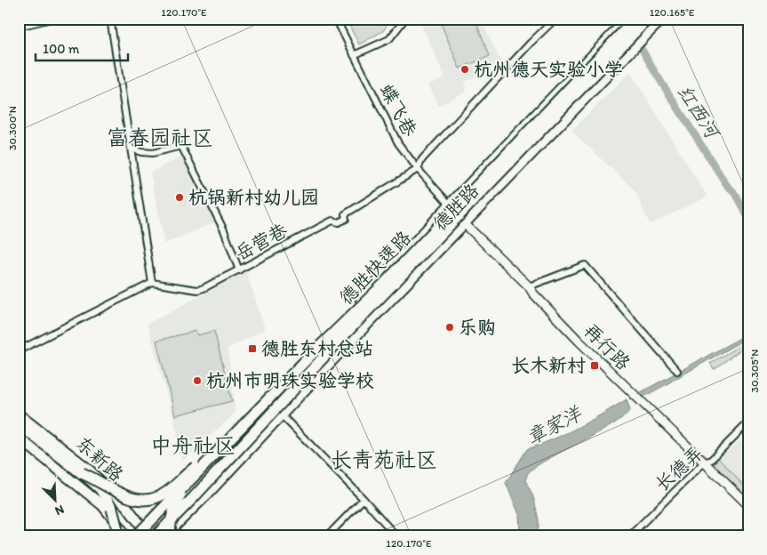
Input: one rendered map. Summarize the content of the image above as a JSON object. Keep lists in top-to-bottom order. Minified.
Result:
{"streets":{"highway":["德胜快速路"],"main road":["德胜路","东新路"],"street":["蝶飞巷","岳营巷","再行路","长德弄"]},"crossings":[["蝶飞巷","德胜路"],["蝶飞巷","岳营巷"],["蝶飞巷","再行路"],["德胜路","再行路"],["德胜路","东新路"],["再行路","长德弄"]],"districts":["富春园社区","中舟社区","长青苑社区"],"water":["红西河","章家洋"],"places":{"other":["杭州德天实验小学","杭锅新村幼儿园","乐购","杭州市明珠实验学校"],"transit":["德胜东村总站","长木新村"]},"scale_bar":"100 m","north":"bottom right","coordinates":["120.170°E","120.165°E","30.300°N","30.305°N"]}
